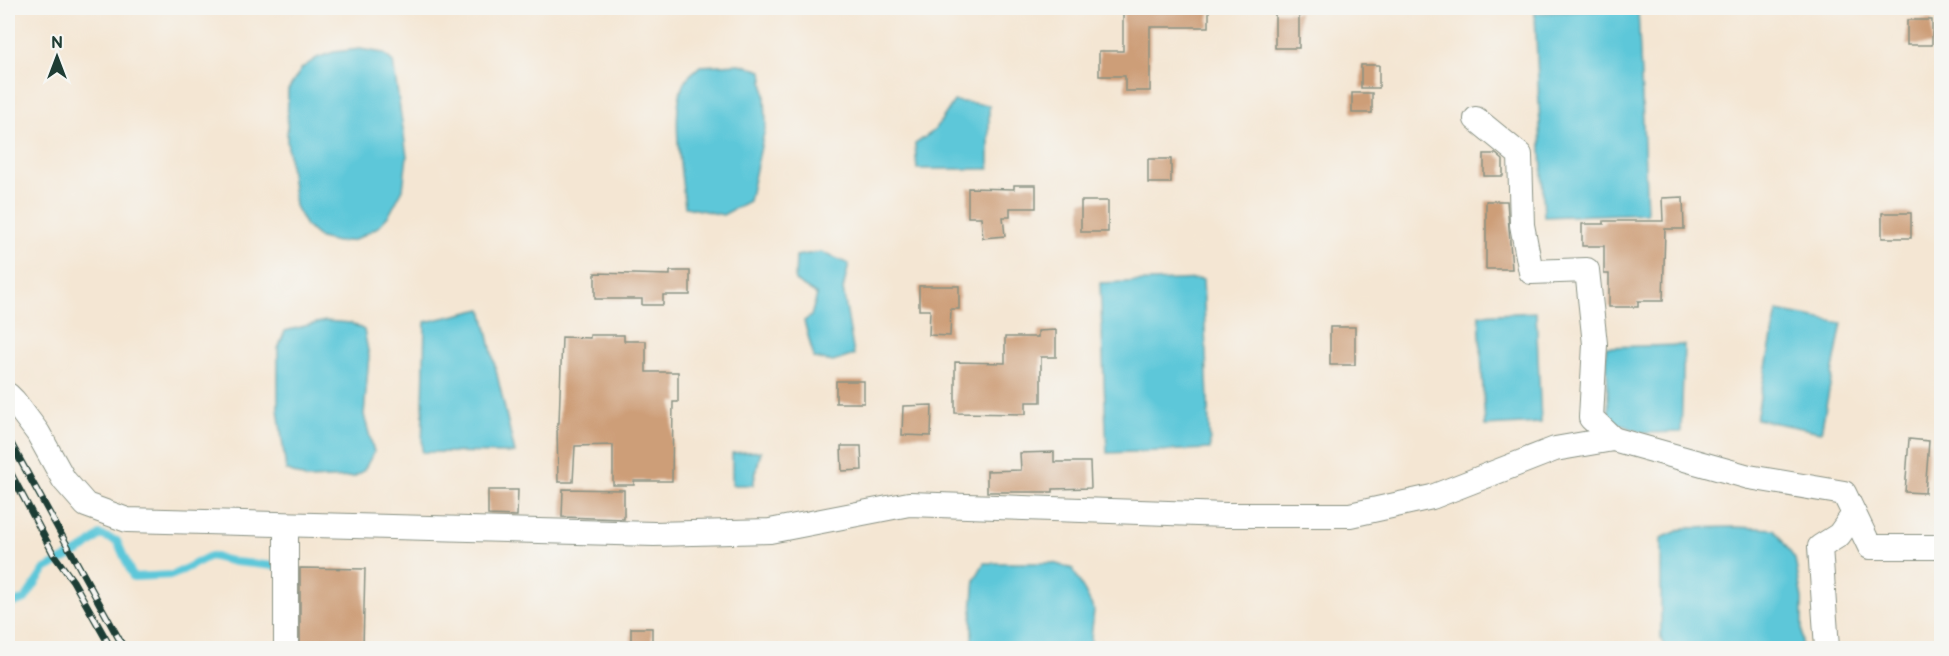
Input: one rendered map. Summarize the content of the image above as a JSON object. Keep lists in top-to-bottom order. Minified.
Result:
{"north":"top"}
